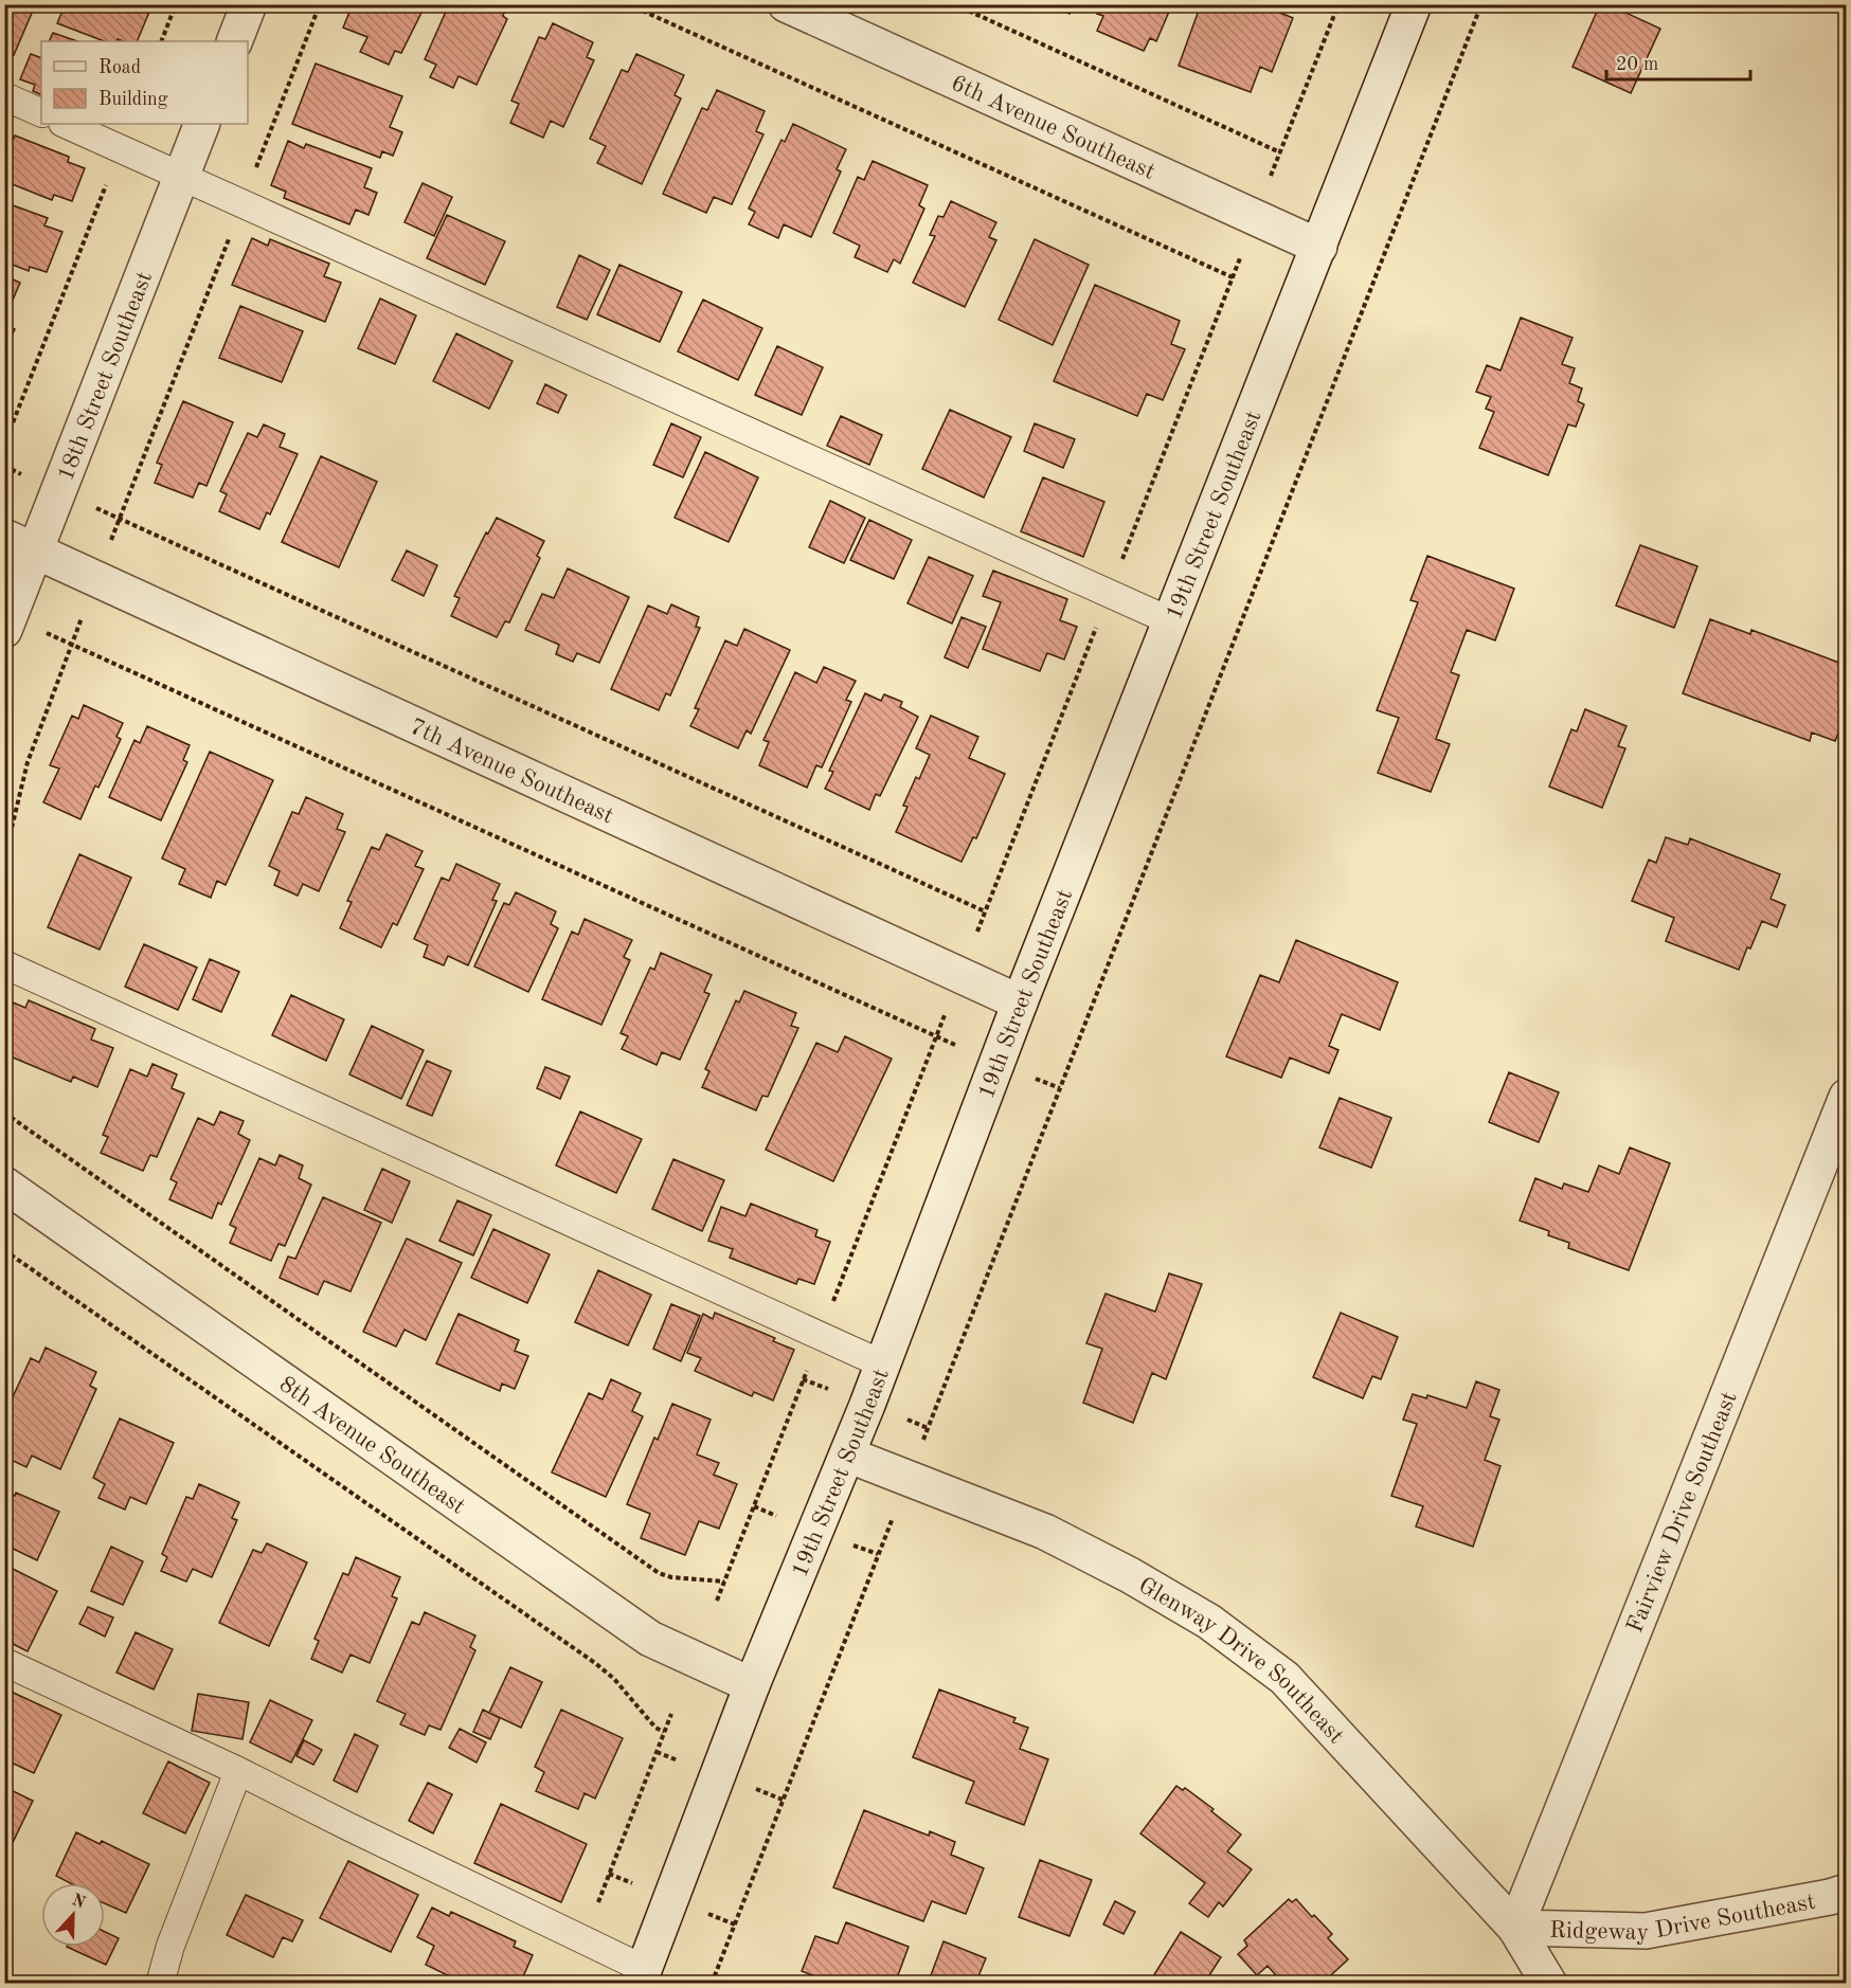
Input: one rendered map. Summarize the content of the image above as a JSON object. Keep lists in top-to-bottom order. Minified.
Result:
{"streets":{"street":["6th Avenue Southeast","18th Street Southeast","19th Street Southeast","7th Avenue Southeast","8th Avenue Southeast","Fairview Drive Southeast","Glenway Drive Southeast","Ridgeway Drive Southeast"]},"crossings":[["6th Avenue Southeast","19th Street Southeast"],["18th Street Southeast","7th Avenue Southeast"],["19th Street Southeast","7th Avenue Southeast"],["19th Street Southeast","8th Avenue Southeast"],["19th Street Southeast","Glenway Drive Southeast"],["Fairview Drive Southeast","Glenway Drive Southeast"],["Fairview Drive Southeast","Ridgeway Drive Southeast"],["Glenway Drive Southeast","Ridgeway Drive Southeast"]],"legend":["Road","Building"],"scale_bar":"20 m","north":"top"}
